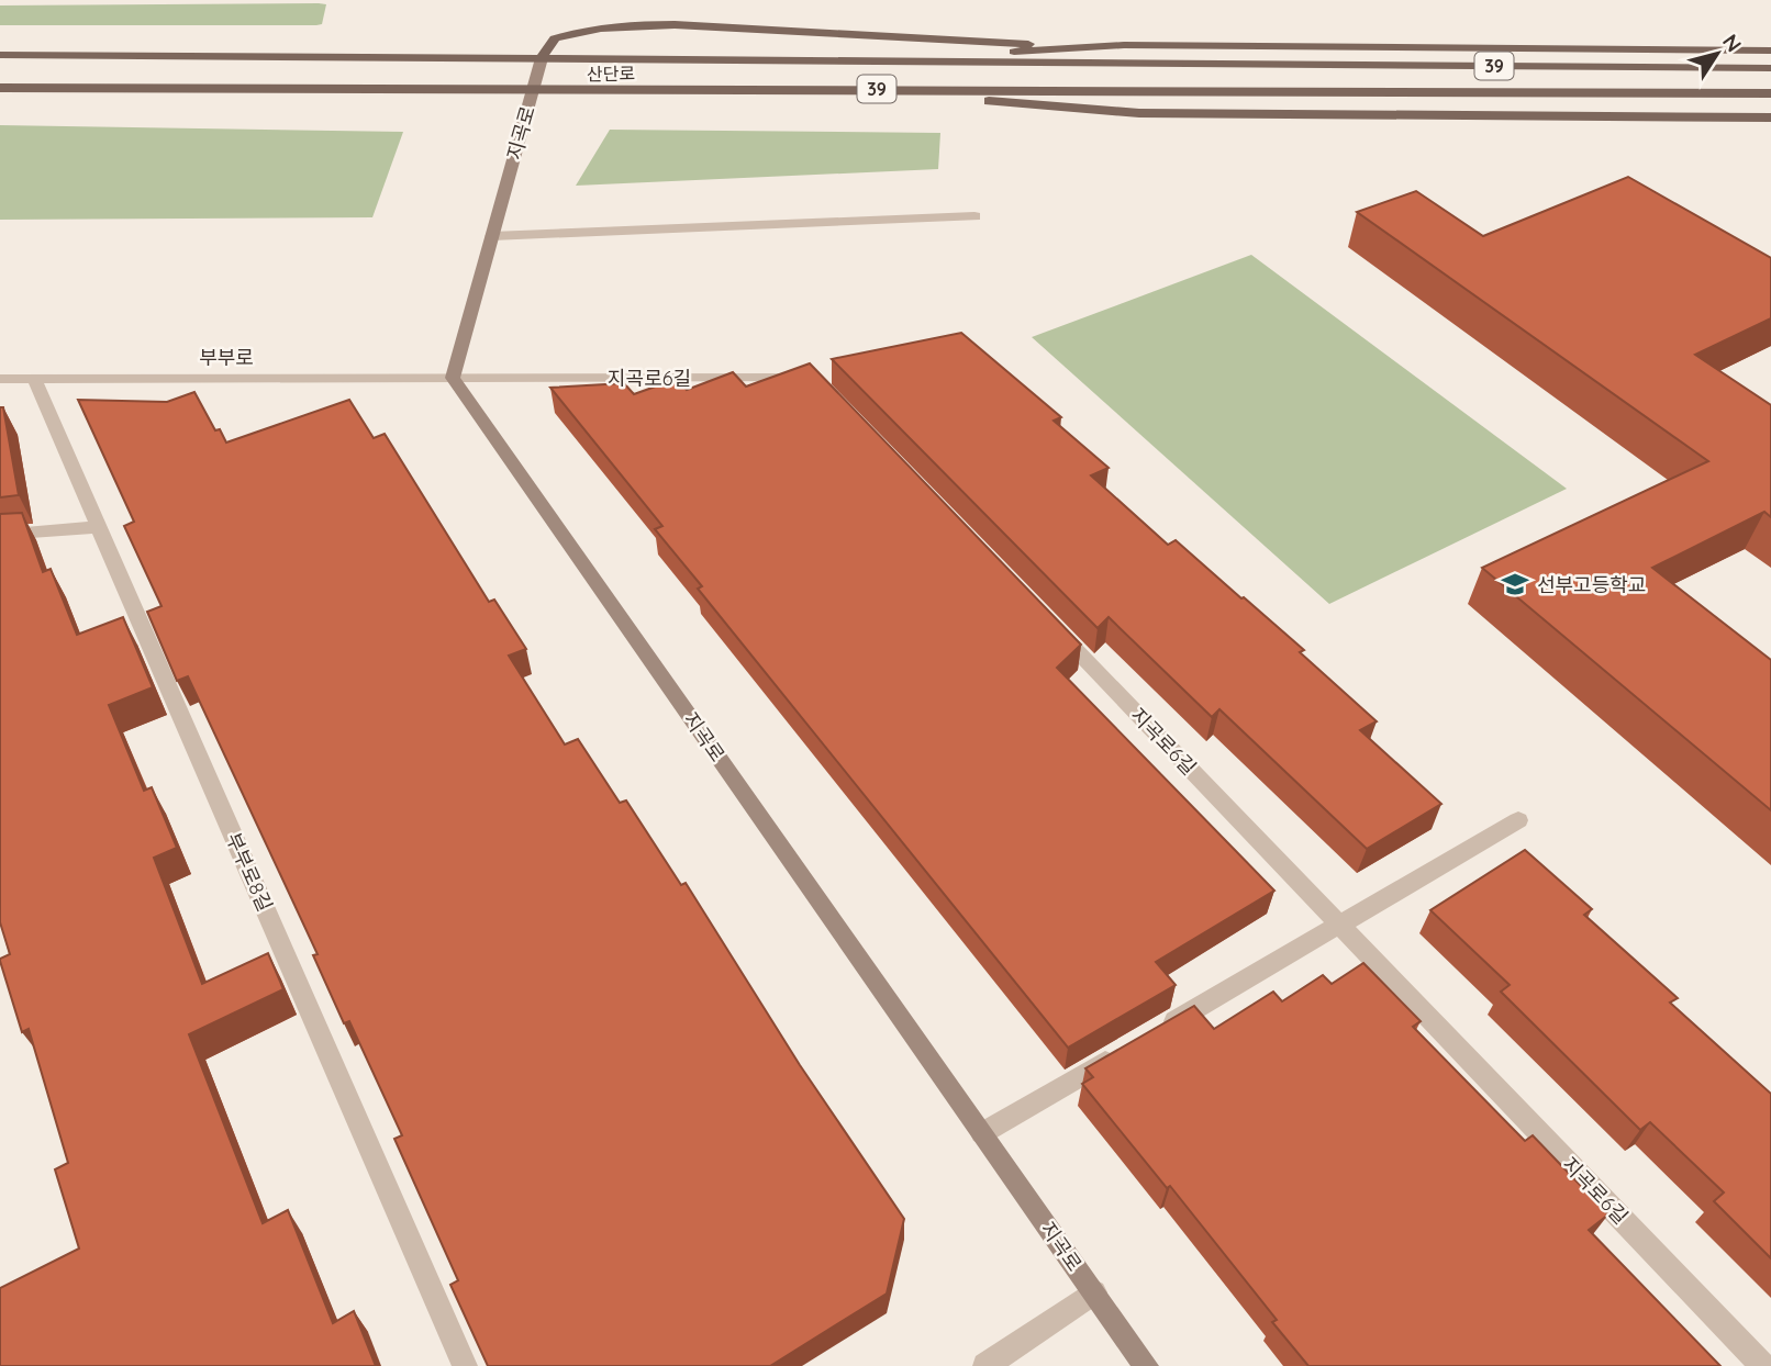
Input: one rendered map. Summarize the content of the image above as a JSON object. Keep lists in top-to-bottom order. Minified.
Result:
{"streets":{"main road":["39","산단로","지곡로"],"street":["부부로","지곡로6길","부부로8길"]},"crossings":[["산단로","지곡로"],["지곡로","부부로"],["지곡로","지곡로6길"],["부부로","지곡로6길"],["부부로","부부로8길"]],"places":{"school or university":["선부고등학교"]},"north":"top right"}
